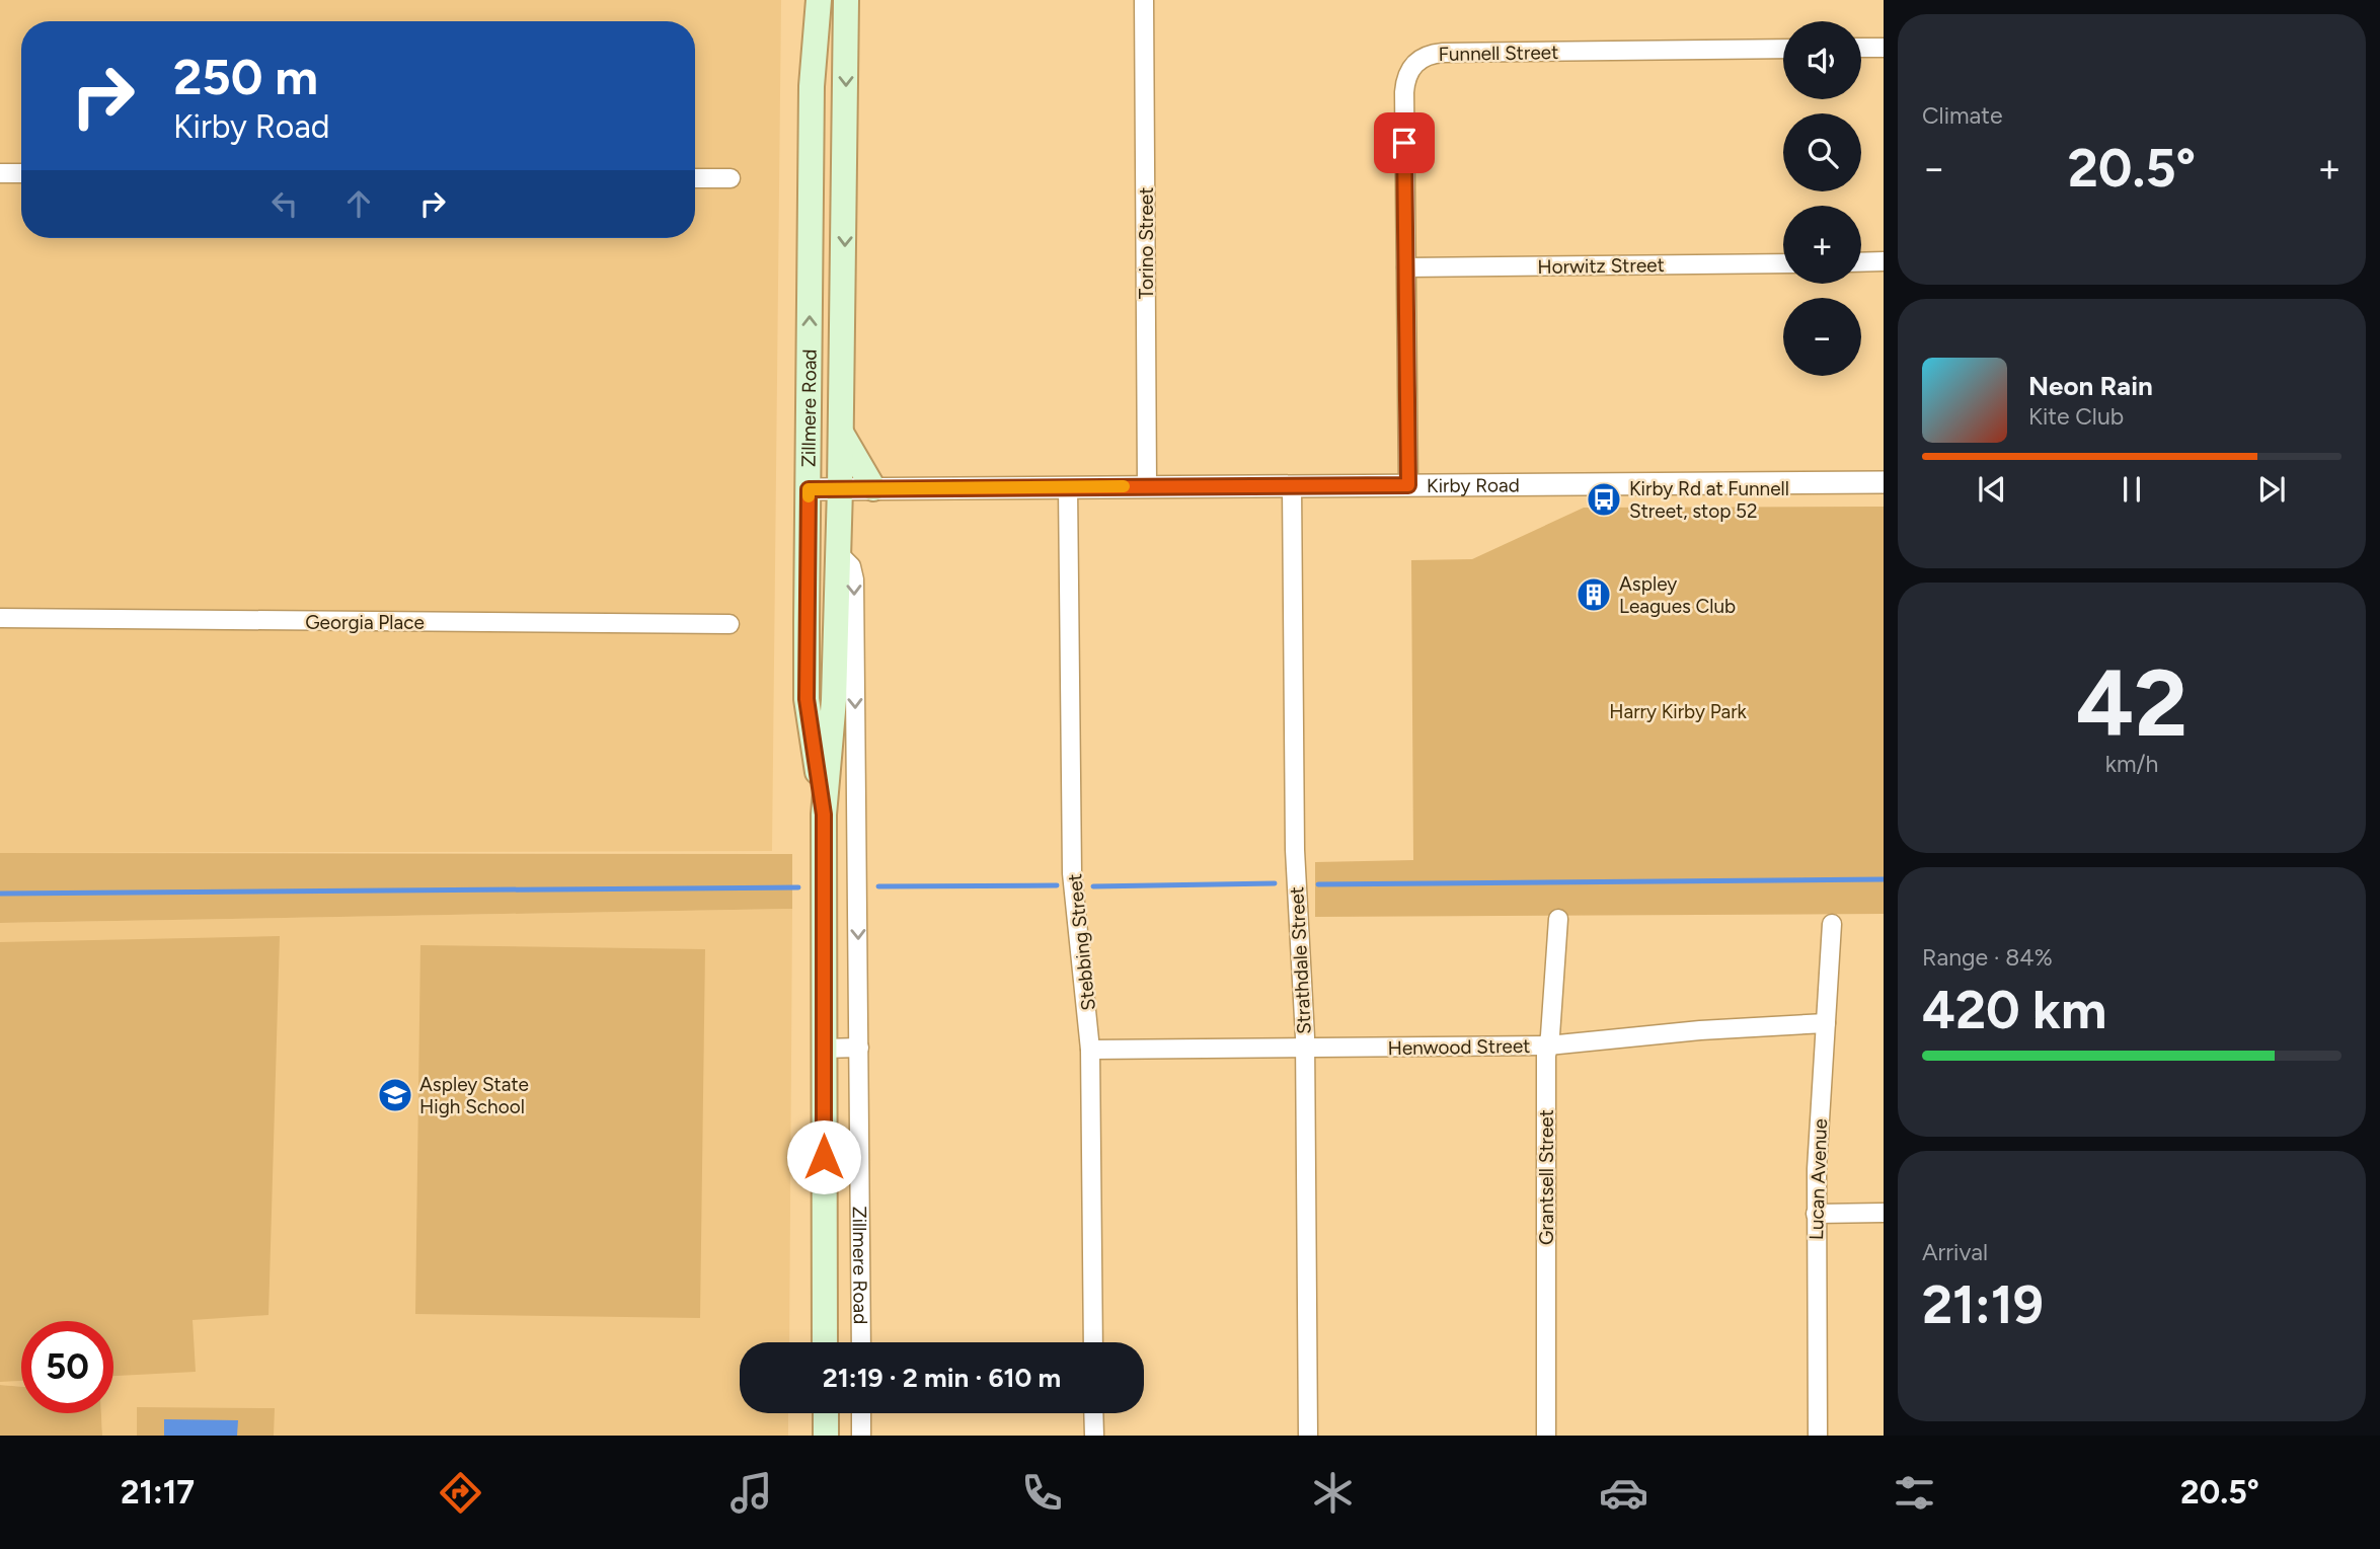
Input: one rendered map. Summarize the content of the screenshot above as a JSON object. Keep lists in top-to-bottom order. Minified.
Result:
{"streets":{"main road":["Zillmere Road"],"street":["Funnell Street","Torino Street","Horwitz Street","Kirby Road","Georgia Place","Stebbing Street","Strathdale Street","Henwood Street","Grantsell Street","Lucan Avenue"]},"crossings":[["Funnell Street","Horwitz Street"],["Funnell Street","Kirby Road"],["Torino Street","Kirby Road"],["Zillmere Road","Kirby Road"],["Kirby Road","Stebbing Street"],["Kirby Road","Strathdale Street"],["Stebbing Street","Henwood Street"],["Strathdale Street","Henwood Street"],["Henwood Street","Grantsell Street"],["Henwood Street","Lucan Avenue"]],"parks":["Harry Kirby Park"],"places":{"bus stop":["Kirby Rd at Funnell Street, stop 52"],"building":["Aspley Leagues Club"],"school or university":["Aspley State High School"]},"page":{"tile":["Climate",["42","km/h"],["Range · 84%","420 km"],["Arrival","21:19"]],"map_buttons":["+","−"],"turn":["250 m","Kirby Road"],"heat":["−","20.5°","+"],"song":["Neon Rain","Kite Club"],"limit":"50","trip":"21:19 · 2 min · 610 m","tabs":["21:17","20.5°"]}}
